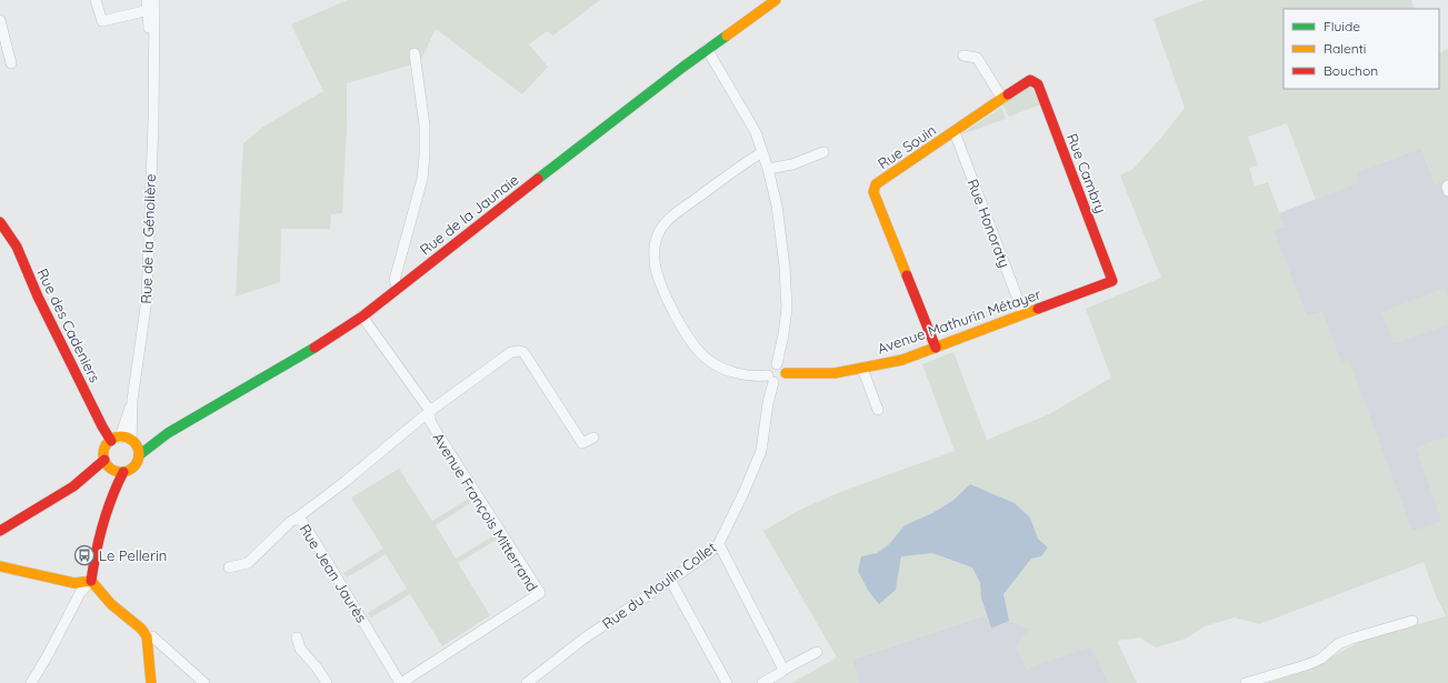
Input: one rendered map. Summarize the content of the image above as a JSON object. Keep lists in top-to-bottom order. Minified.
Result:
{"streets":{"street":["Rue Souin","Rue Cambry","Rue de la Jaunaie","Rue Honoraty","Rue de la Génolière","Avenue Mathurin Métayer","Rue des Cadeniers","Avenue François Mitterrand","Rue Jean Jaurès","Rue du Moulin Collet"]},"crossings":[["Rue Souin","Rue Cambry"],["Rue Souin","Rue Honoraty"],["Rue Souin","Avenue Mathurin Métayer"],["Rue Cambry","Avenue Mathurin Métayer"],["Rue de la Jaunaie","Rue de la Génolière"],["Rue de la Jaunaie","Rue des Cadeniers"],["Rue de la Jaunaie","Avenue François Mitterrand"],["Rue Honoraty","Avenue Mathurin Métayer"],["Rue de la Génolière","Rue des Cadeniers"],["Avenue Mathurin Métayer","Rue du Moulin Collet"],["Avenue François Mitterrand","Rue Jean Jaurès"]],"places":{"bus stop":["Le Pellerin"]},"legend":["Fluide","Ralenti","Bouchon"]}
